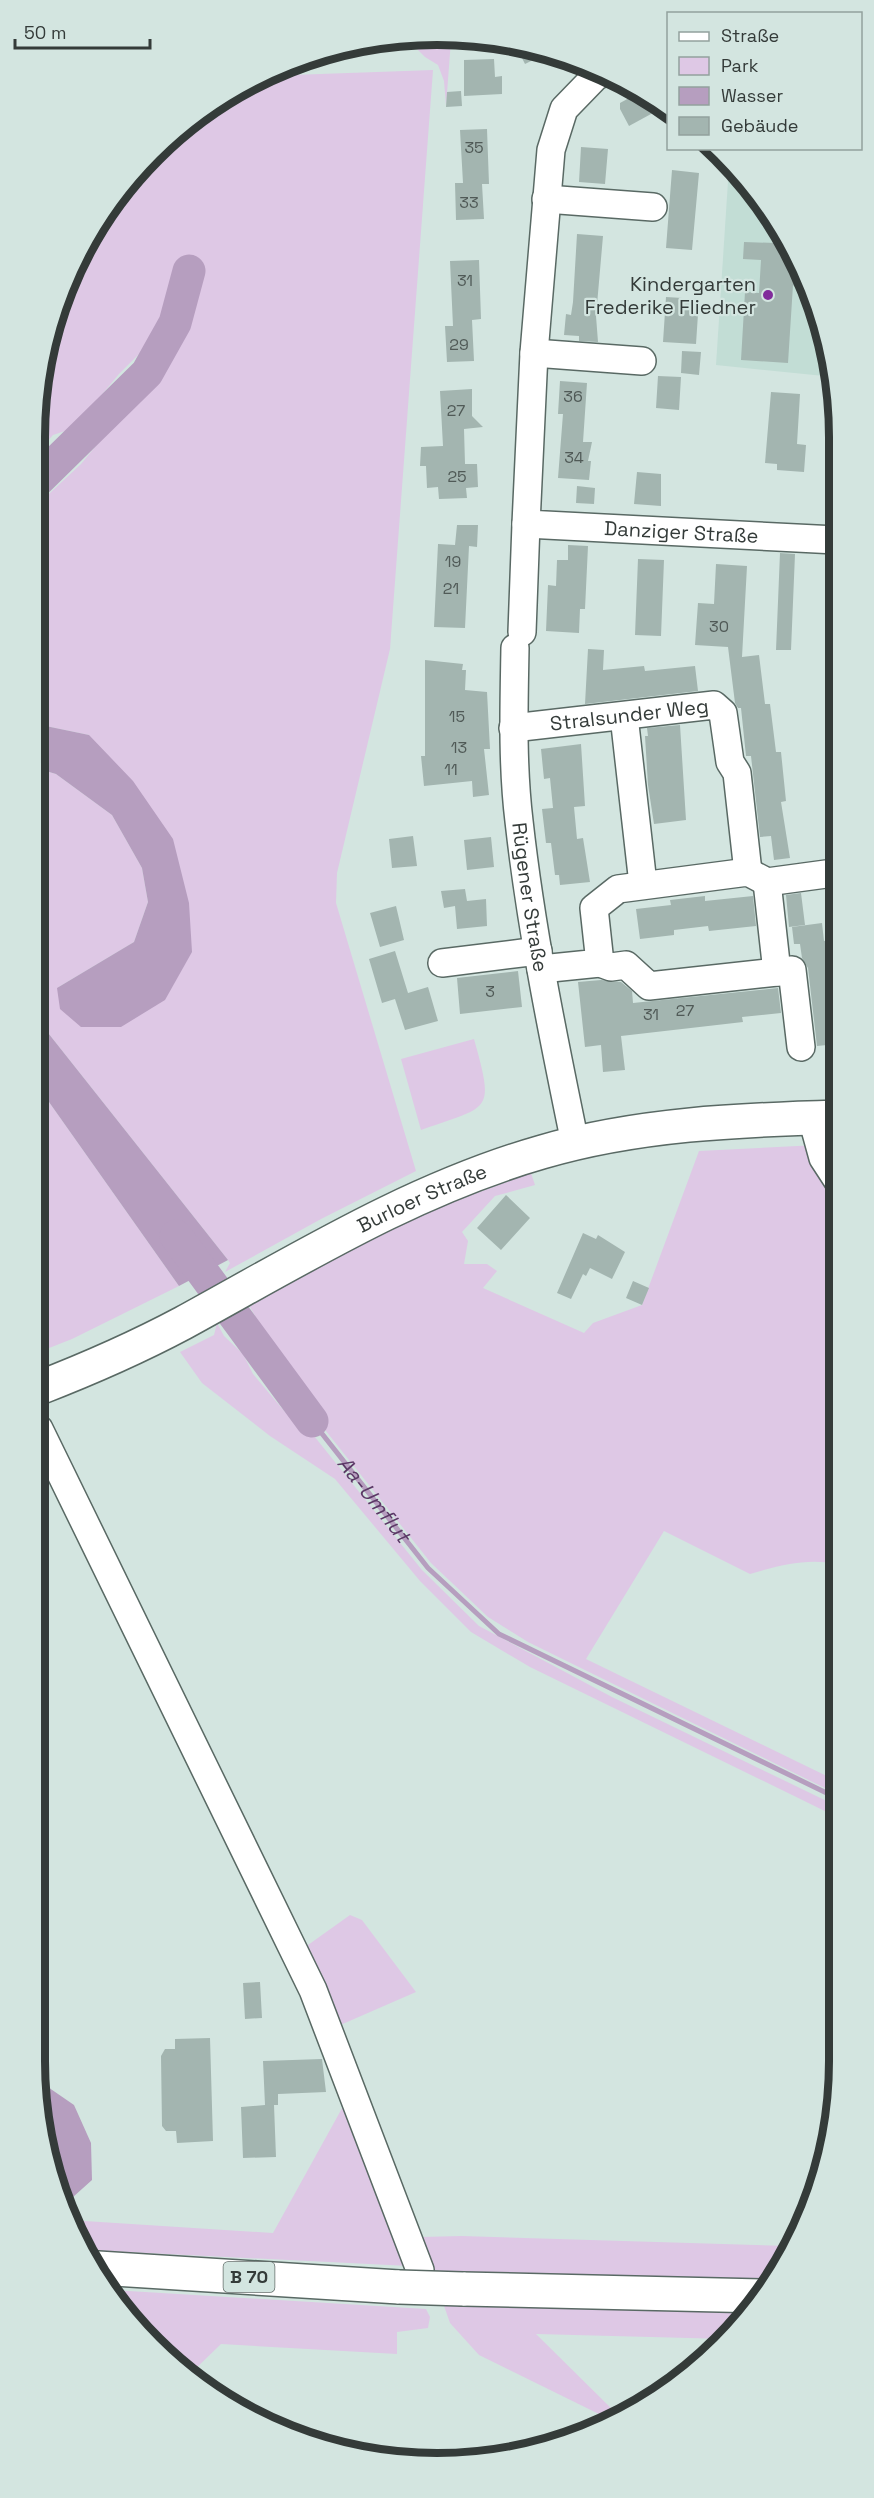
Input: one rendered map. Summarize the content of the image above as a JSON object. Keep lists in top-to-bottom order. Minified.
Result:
{"streets":{"main road":["Burloer Straße","B 70"],"street":["Danziger Straße","Stralsunder Weg","Rügener Straße"]},"crossings":[["Danziger Straße","Rügener Straße"],["Stralsunder Weg","Rügener Straße"],["Rügener Straße","Burloer Straße"]],"water":["Aa-Umflut"],"places":["Kindergarten Frederike Fliedner"],"house_numbers":["35","33","31","29","36","27","34","25","19","21","30","15","13","11","3","27","31"],"legend":["Straße","Park","Wasser","Gebäude"],"scale_bar":"50 m"}
